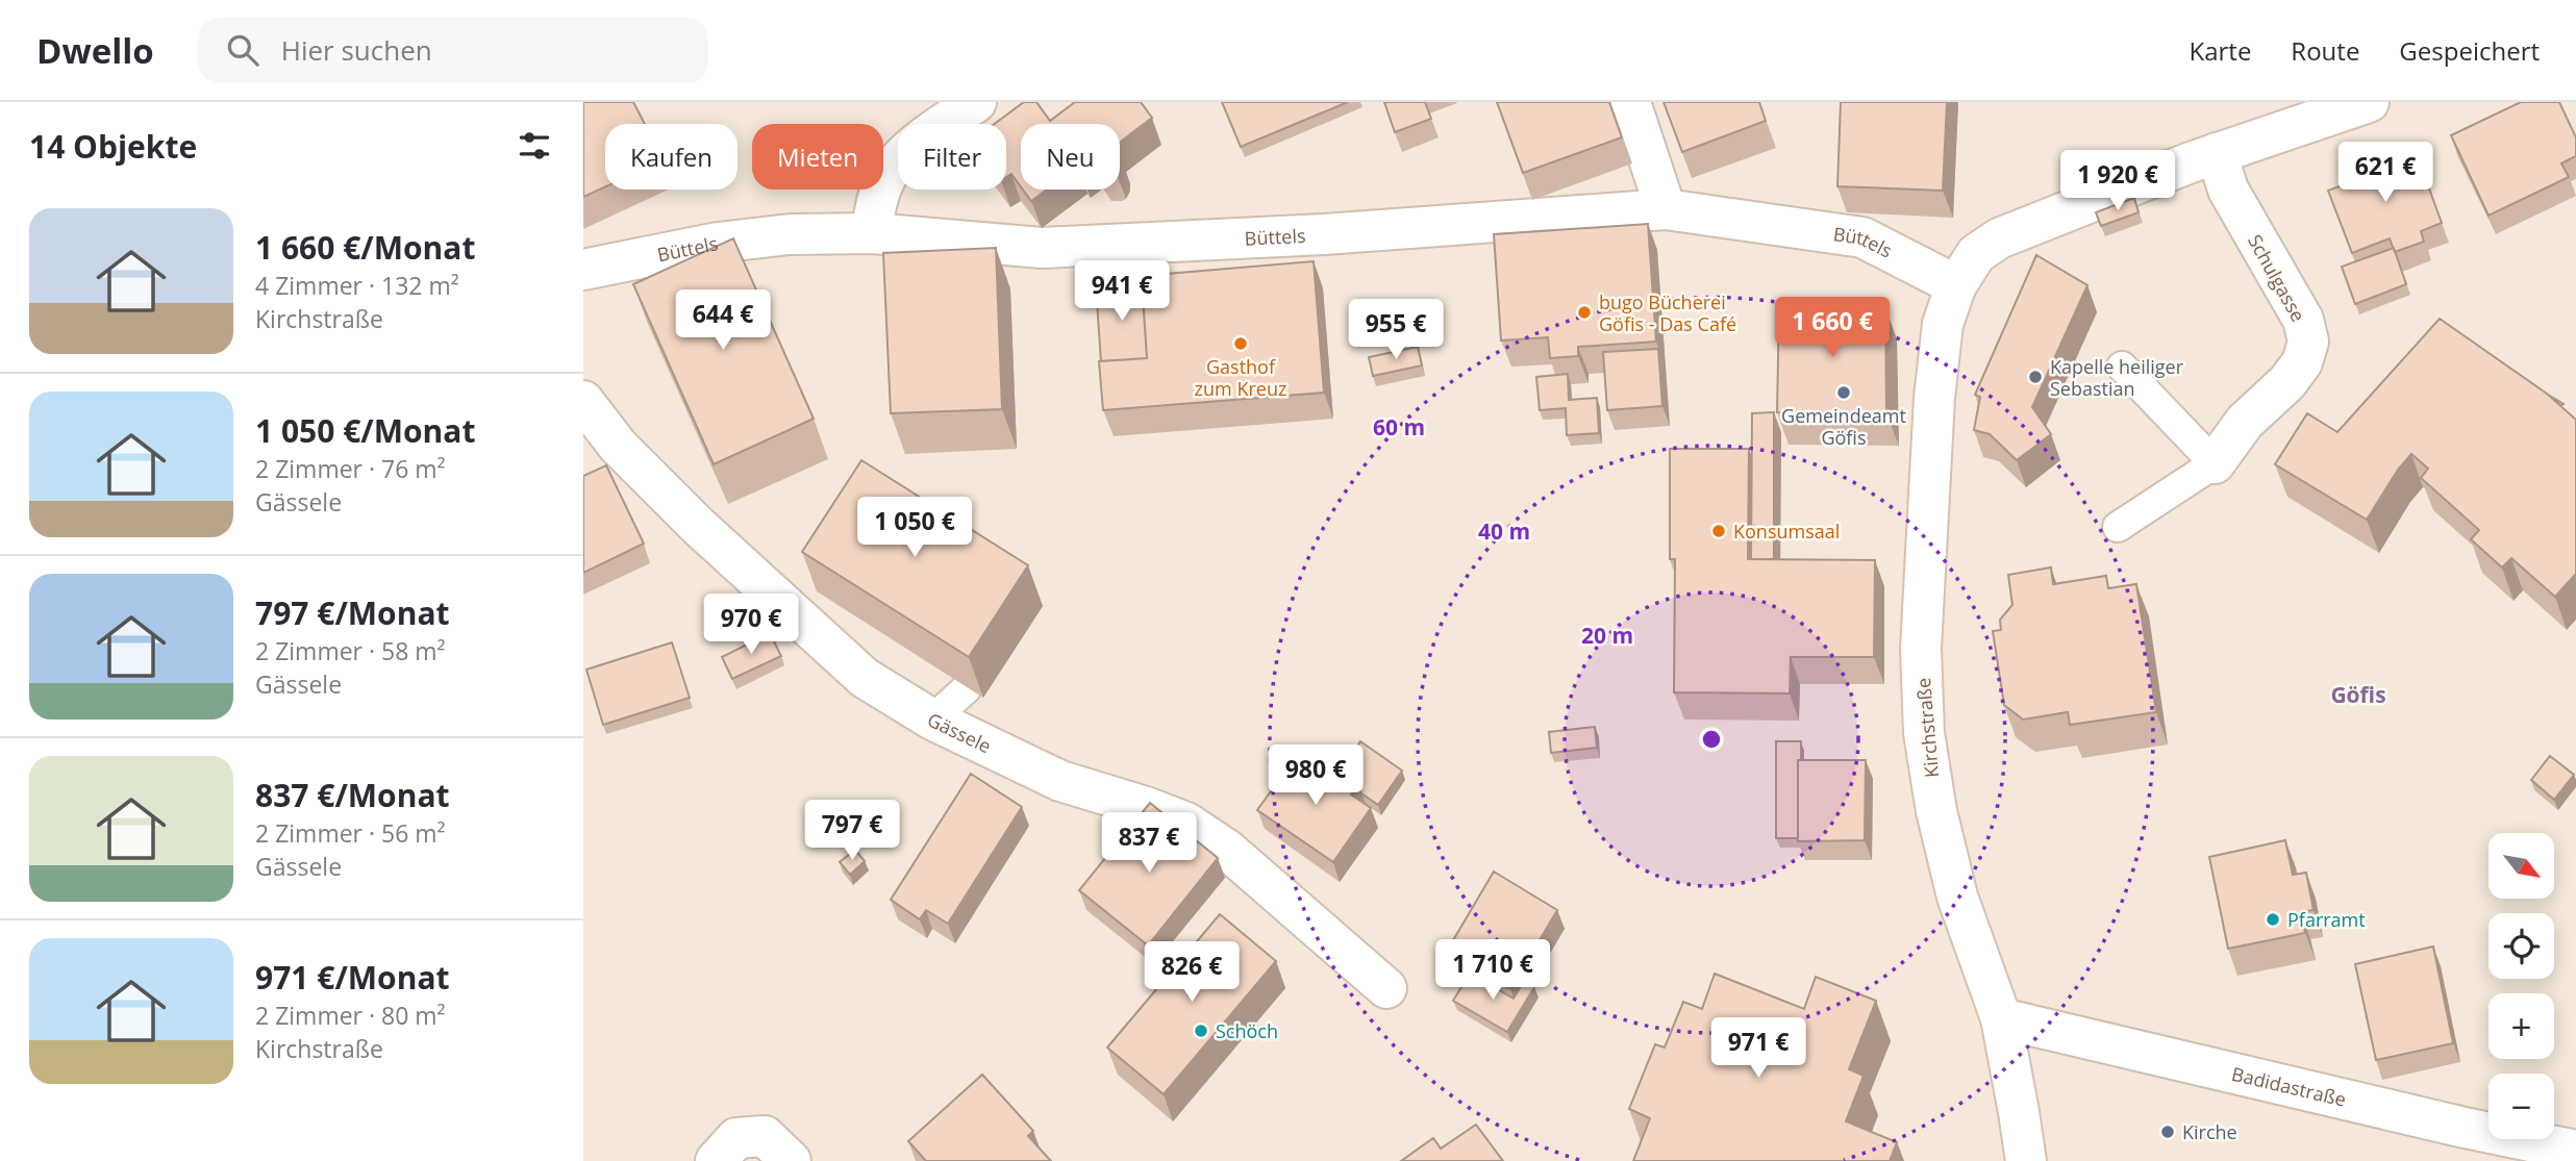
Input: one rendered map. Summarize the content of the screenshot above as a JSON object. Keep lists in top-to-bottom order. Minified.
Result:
{"streets":{"street":["Büttels","Schulgasse","Kirchstraße","Gässele","Badidastraße"]},"crossings":[["Büttels","Kirchstraße"],["Schulgasse","Kirchstraße"],["Kirchstraße","Badidastraße"]],"districts":["Göfis"],"places":["bugo Bücherei Göfis - Das Café","Gasthof zum Kreuz","Kapelle heiliger Sebastian","Gemeindeamt Göfis","Konsumsaal","Pfarramt","Schöch","Kirche"],"north":"bottom right","page":{"header":"Dwello","search":"Hier suchen","nav":["Karte","Route","Gespeichert"],"heading":"14 Objekte","chip":["Kaufen","Mieten","Filter","Neu"],"price":["621 €","1 920 €","941 €","644 €","1 660 €","955 €","1 050 €","970 €","980 €","797 €","837 €","1 710 €","826 €","971 €"],"list":[{"name":"1 660 €/Monat","note":"4 Zimmer · 132 m² · Kirchstraße"},{"name":"1 050 €/Monat","note":"2 Zimmer · 76 m² · Gässele"},{"name":"797 €/Monat","note":"2 Zimmer · 58 m² · Gässele"},{"name":"837 €/Monat","note":"2 Zimmer · 56 m² · Gässele"},{"name":"971 €/Monat","note":"2 Zimmer · 80 m² · Kirchstraße"}],"map_buttons":["+","−"]},"rings":["60 m","40 m","20 m"]}
